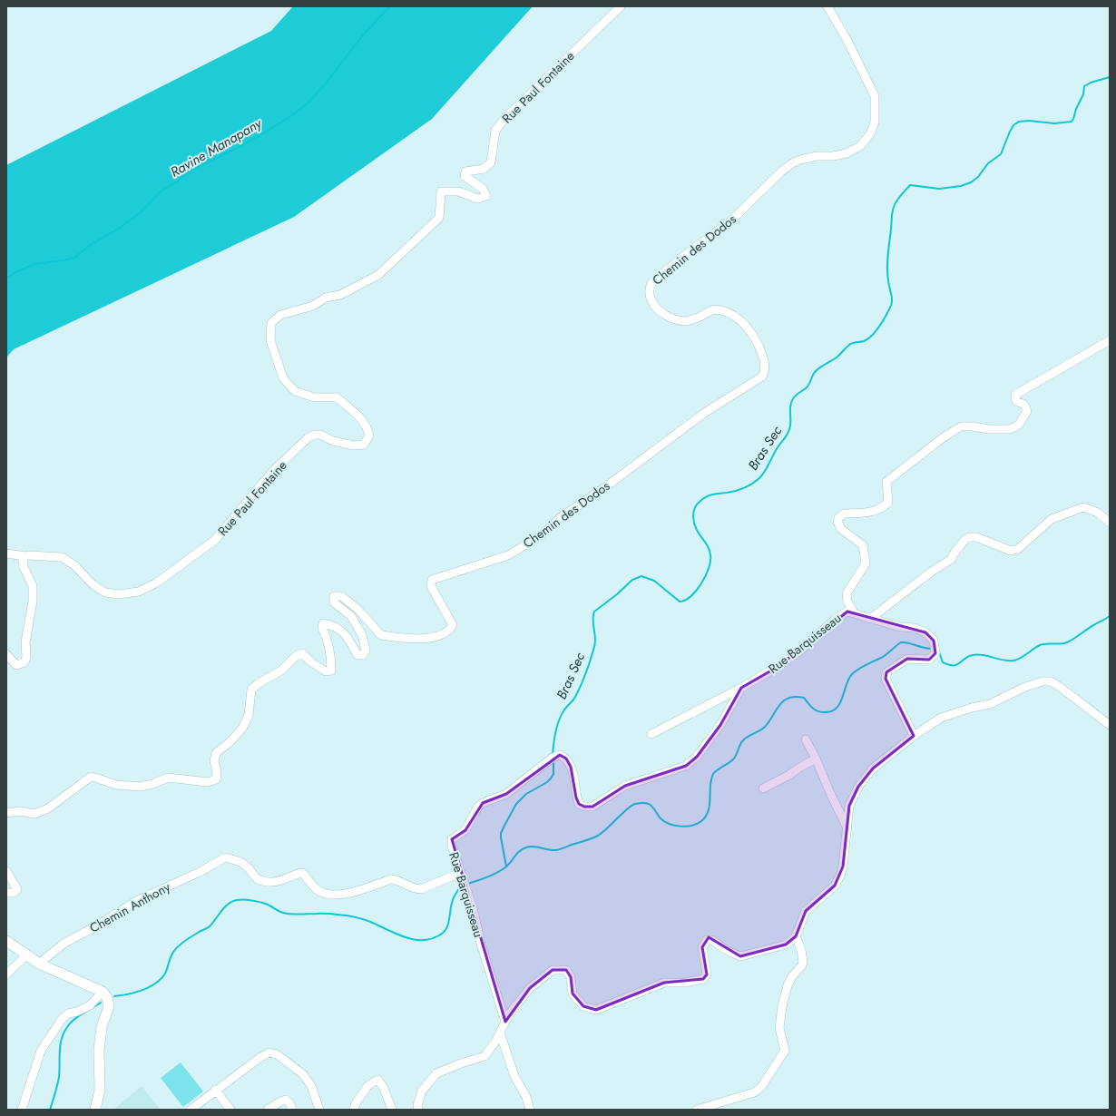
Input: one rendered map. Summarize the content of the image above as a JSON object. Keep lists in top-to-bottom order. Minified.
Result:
{"streets":{"street":["Rue Paul Fontaine","Chemin des Dodos","Rue Barquisseau","Chemin Anthony"]},"crossings":[["Rue Barquisseau","Chemin Anthony"]],"water":["Ravine Manapany","Bras Sec"]}
